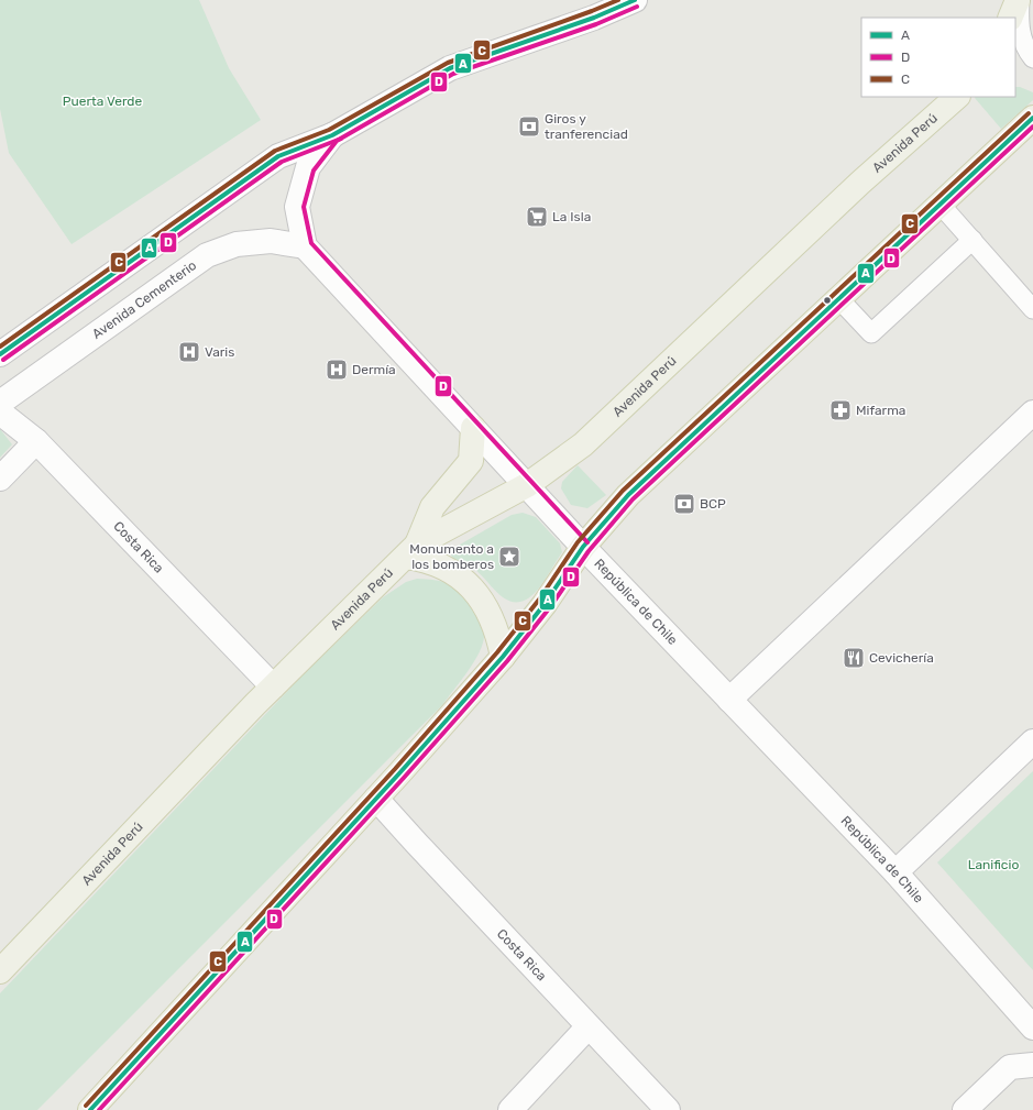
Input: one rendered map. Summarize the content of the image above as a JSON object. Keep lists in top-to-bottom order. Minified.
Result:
{"streets":{"main road":["Avenida Perú","Avenida Cementerio","Costa Rica","República de Chile"]},"crossings":[["Avenida Perú","Costa Rica"],["Avenida Perú","República de Chile"],["Avenida Cementerio","República de Chile"]],"parks":["Puerta Verde","Lanificio"],"places":{"bank":["Giros y tranferenciad","BCP"],"supermarket":["La Isla"],"hospital":["Varis","Dermía"],"pharmacy":["Mifarma"],"place":["Monumento a los bomberos"],"restaurant":["Cevichería"]},"lines":["transit line A","transit line C","transit line D"],"legend":["A","D","C"]}
